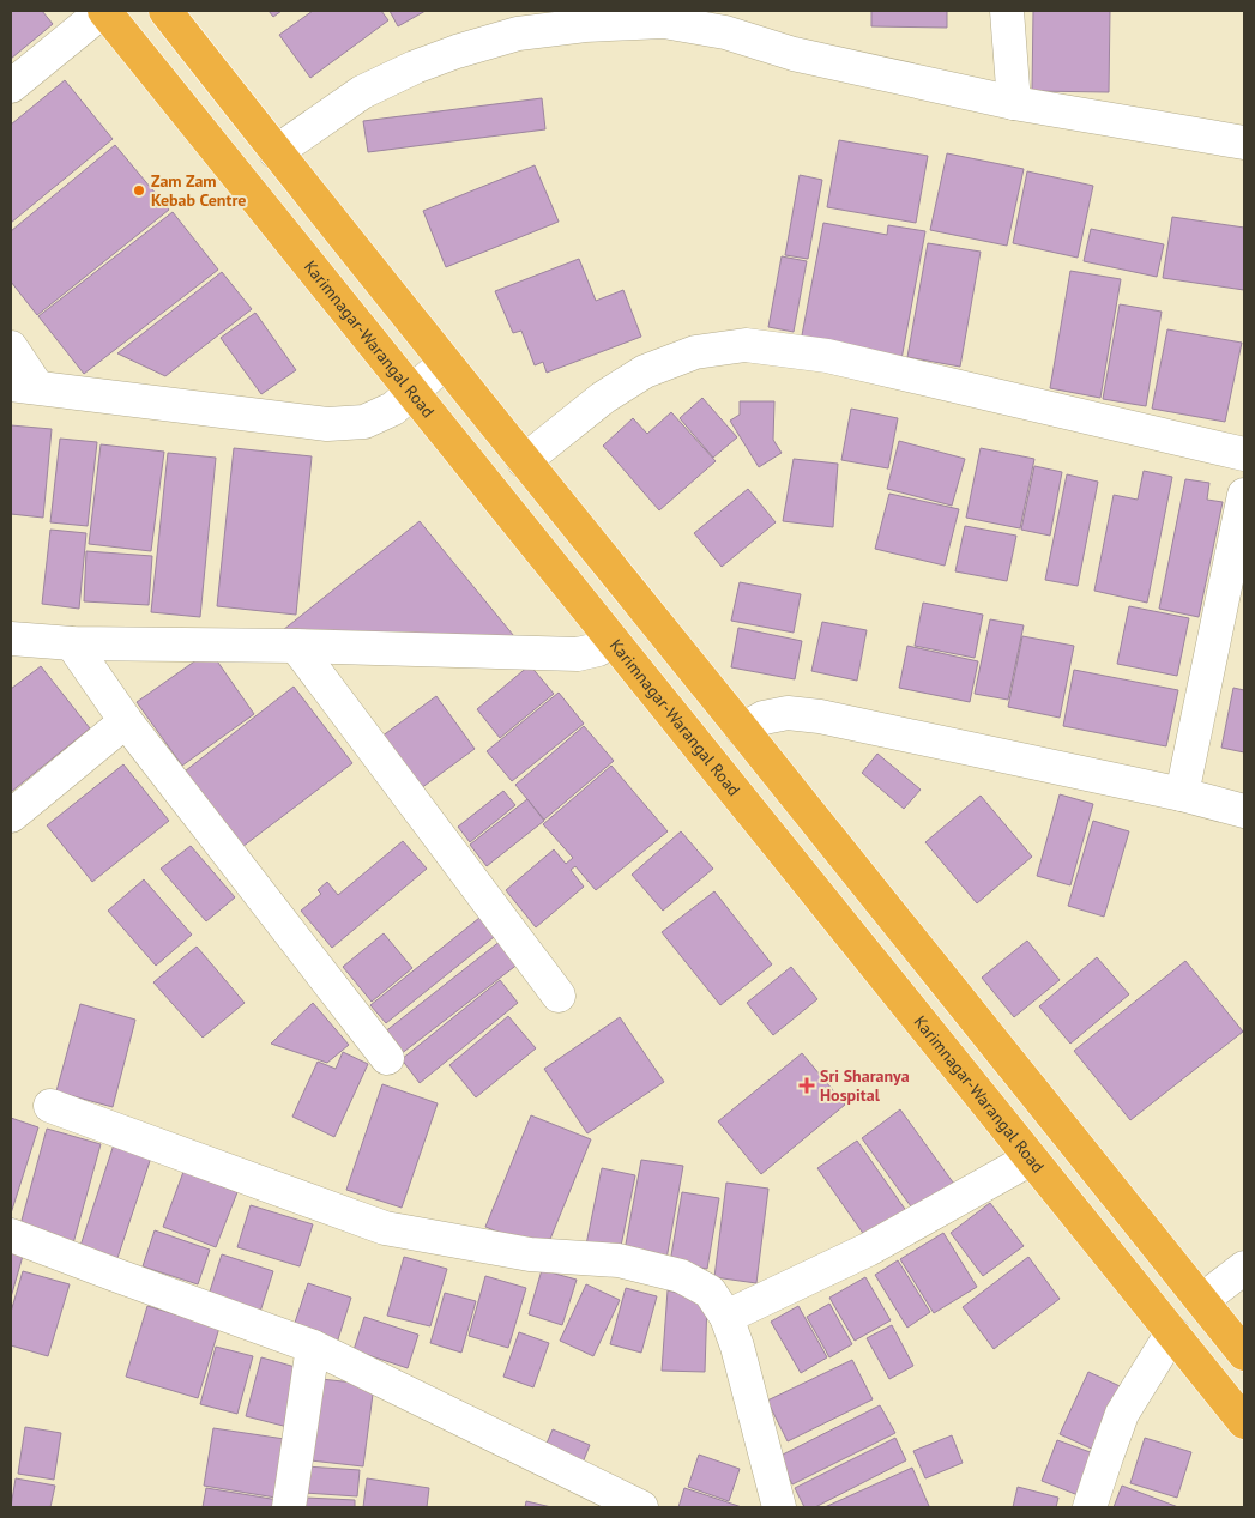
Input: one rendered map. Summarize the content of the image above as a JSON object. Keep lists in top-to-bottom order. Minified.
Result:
{"streets":{"highway":["Karimnagar-Warangal Road"]},"places":{"other":["Zam Zam Kebab Centre"],"health":["Sri Sharanya Hospital"]}}
